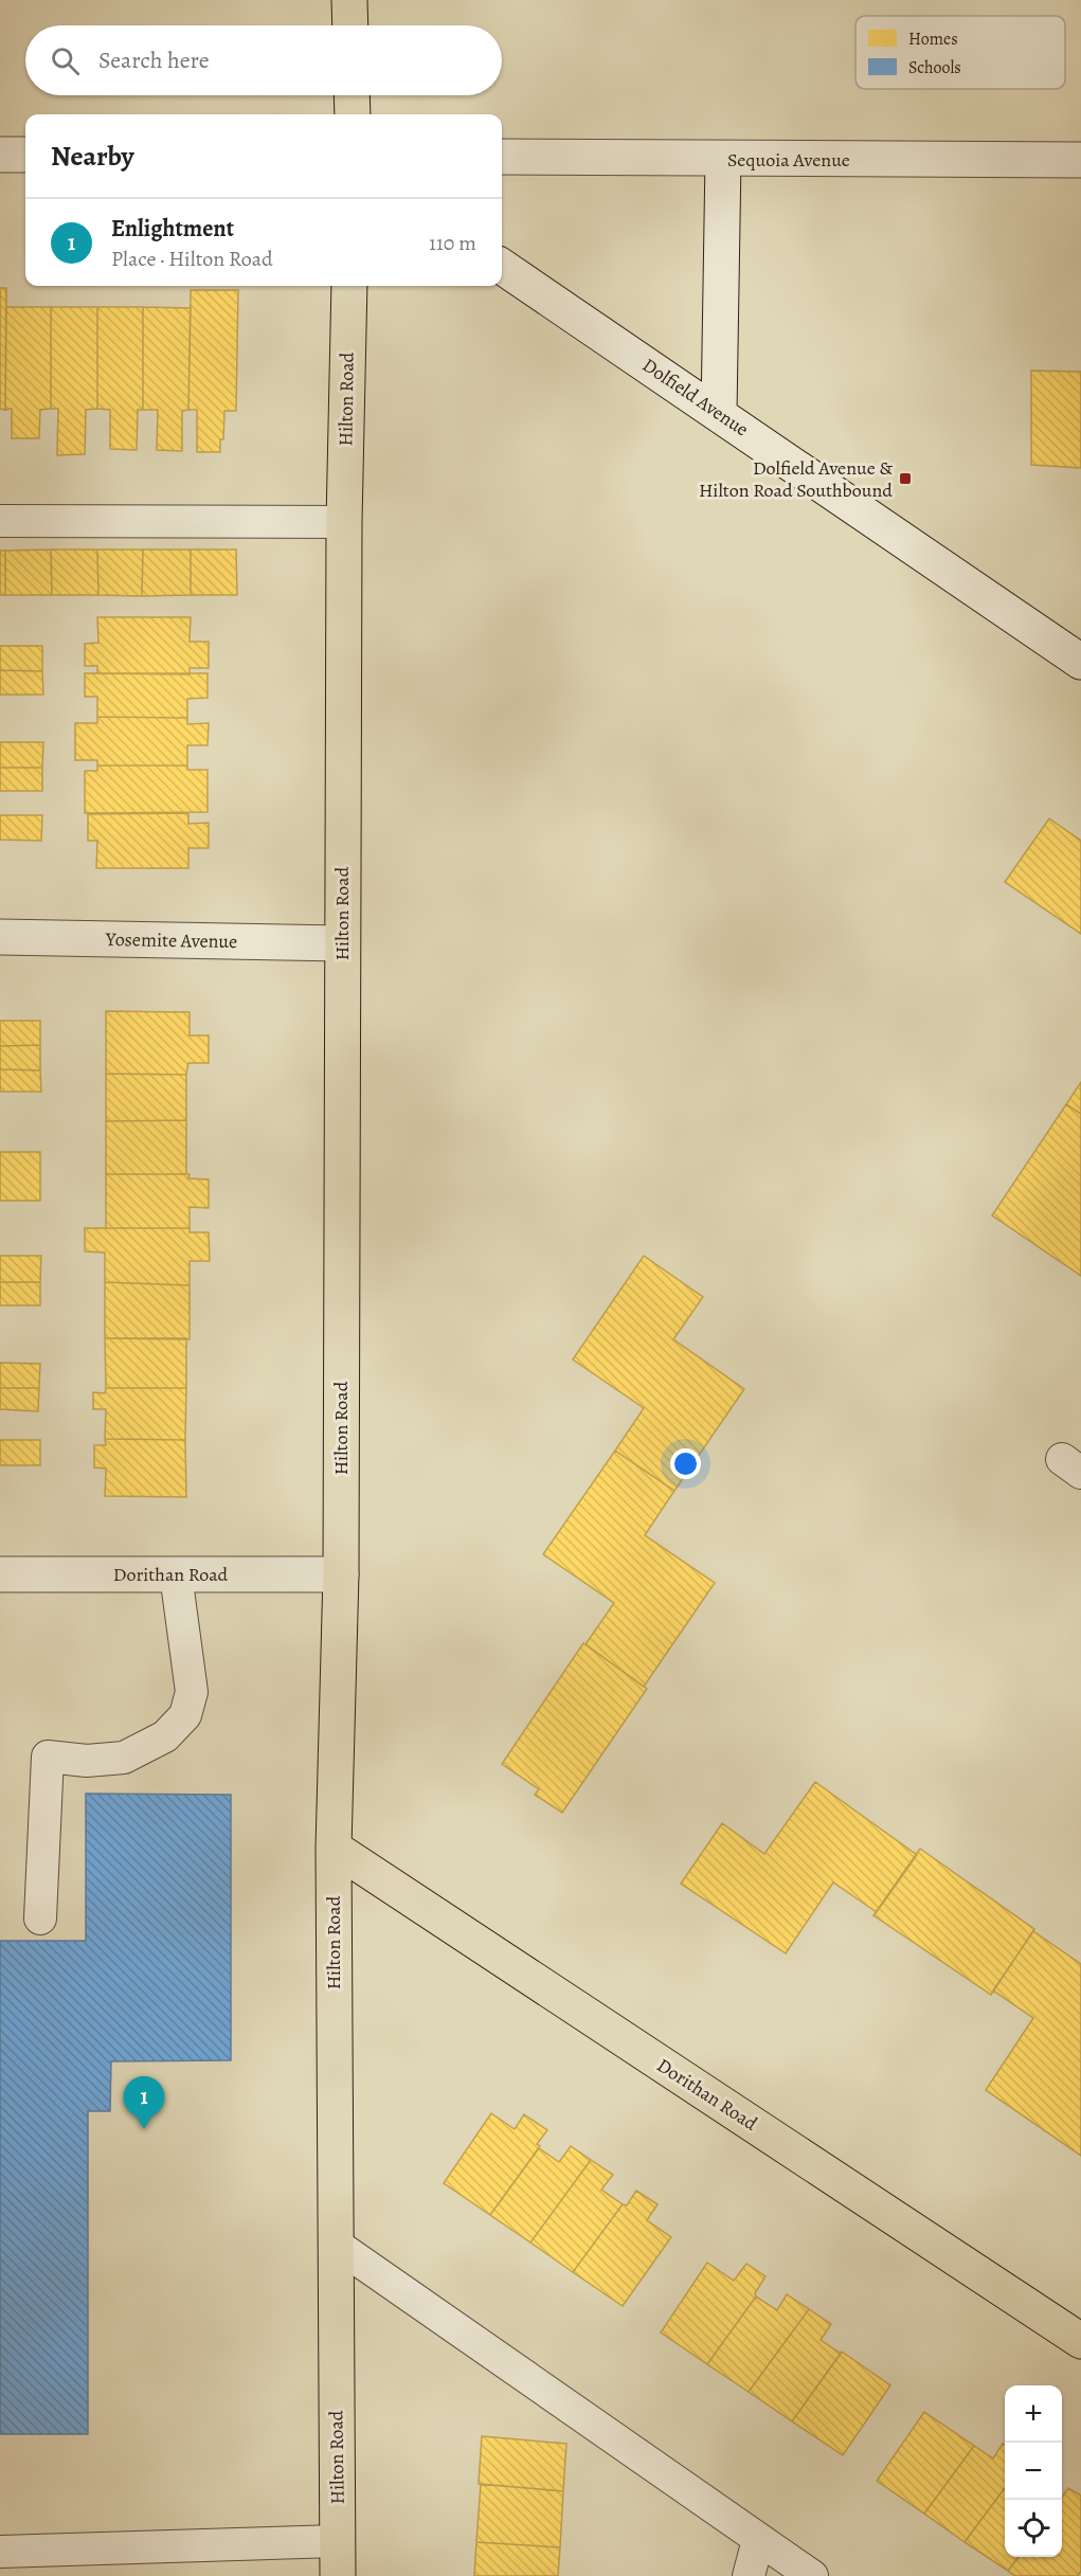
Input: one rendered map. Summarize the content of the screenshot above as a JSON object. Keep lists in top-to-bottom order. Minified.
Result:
{"streets":{"main road":["Hilton Road","Dorithan Road"],"street":["Sequoia Avenue","Dolfield Avenue","Yosemite Avenue"]},"crossings":[["Hilton Road","Yosemite Avenue"],["Hilton Road","Dorithan Road"]],"places":{"transit":["Dolfield Avenue & Hilton Road Southbound"]},"legend":["Homes","Schools"],"page":{"search":"Search here","heading":"Nearby","list":[{"mark":"1","name":"Enlightment","note":"Place · Hilton Road","value":"110 m"}],"pins":"1","map_buttons":["+","−"]}}
